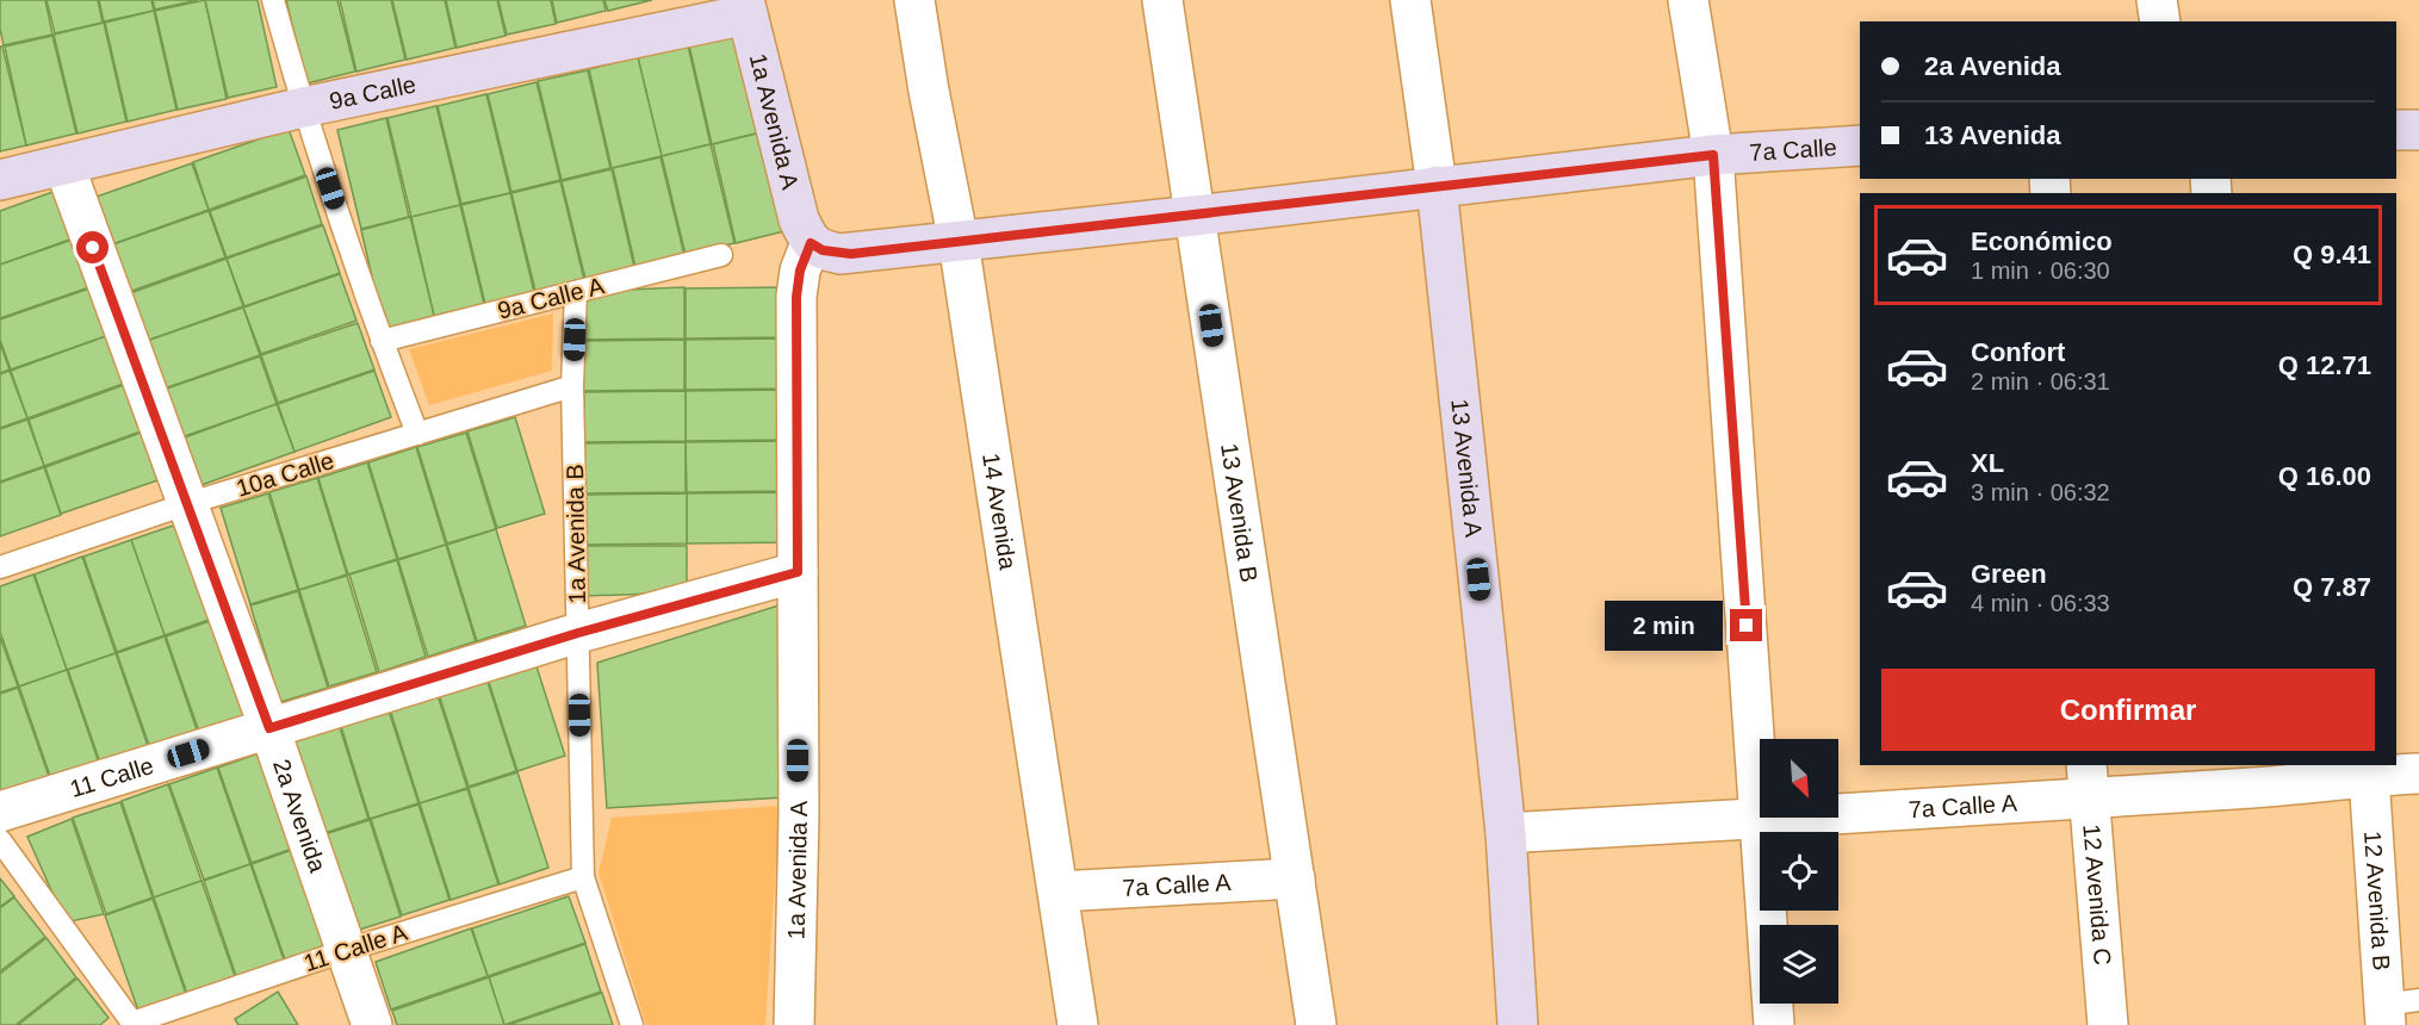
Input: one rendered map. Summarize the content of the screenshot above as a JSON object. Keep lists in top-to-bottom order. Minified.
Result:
{"streets":{"main road":["9a Calle","1a Avenida A","7a Calle","13 Avenida A"],"street":["14 Avenida","13 Avenida B","11 Calle","7a Calle A","2a Avenida","12 Avenida C","12 Avenida B"],"lane":["9a Calle A","10a Calle","1a Avenida B","11 Calle A"]},"crossings":[["9a Calle","1a Avenida A"],["9a Calle","2a Avenida"],["1a Avenida A","11 Calle"],["7a Calle","13 Avenida A"],["7a Calle","14 Avenida"],["7a Calle","13 Avenida B"],["9a Calle A","1a Avenida B"],["13 Avenida A","7a Calle A"],["10a Calle","1a Avenida B"],["10a Calle","2a Avenida"],["14 Avenida","7a Calle A"],["13 Avenida B","7a Calle A"],["1a Avenida B","11 Calle"],["1a Avenida B","11 Calle A"],["11 Calle","2a Avenida"],["7a Calle A","12 Avenida C"],["7a Calle A","12 Avenida B"],["2a Avenida","11 Calle A"]],"north":"bottom right","page":{"banner":["2a Avenida","13 Avenida"],"list":[{"name":"Económico","note":"1 min · 06:30","value":"Q 9.41"},{"name":"Confort","note":"2 min · 06:31","value":"Q 12.71"},{"name":"XL","note":"3 min · 06:32","value":"Q 16.00"},{"name":"Green","note":"4 min · 06:33","value":"Q 7.87"}],"bubble":"2 min","buttons":"Confirmar"}}
